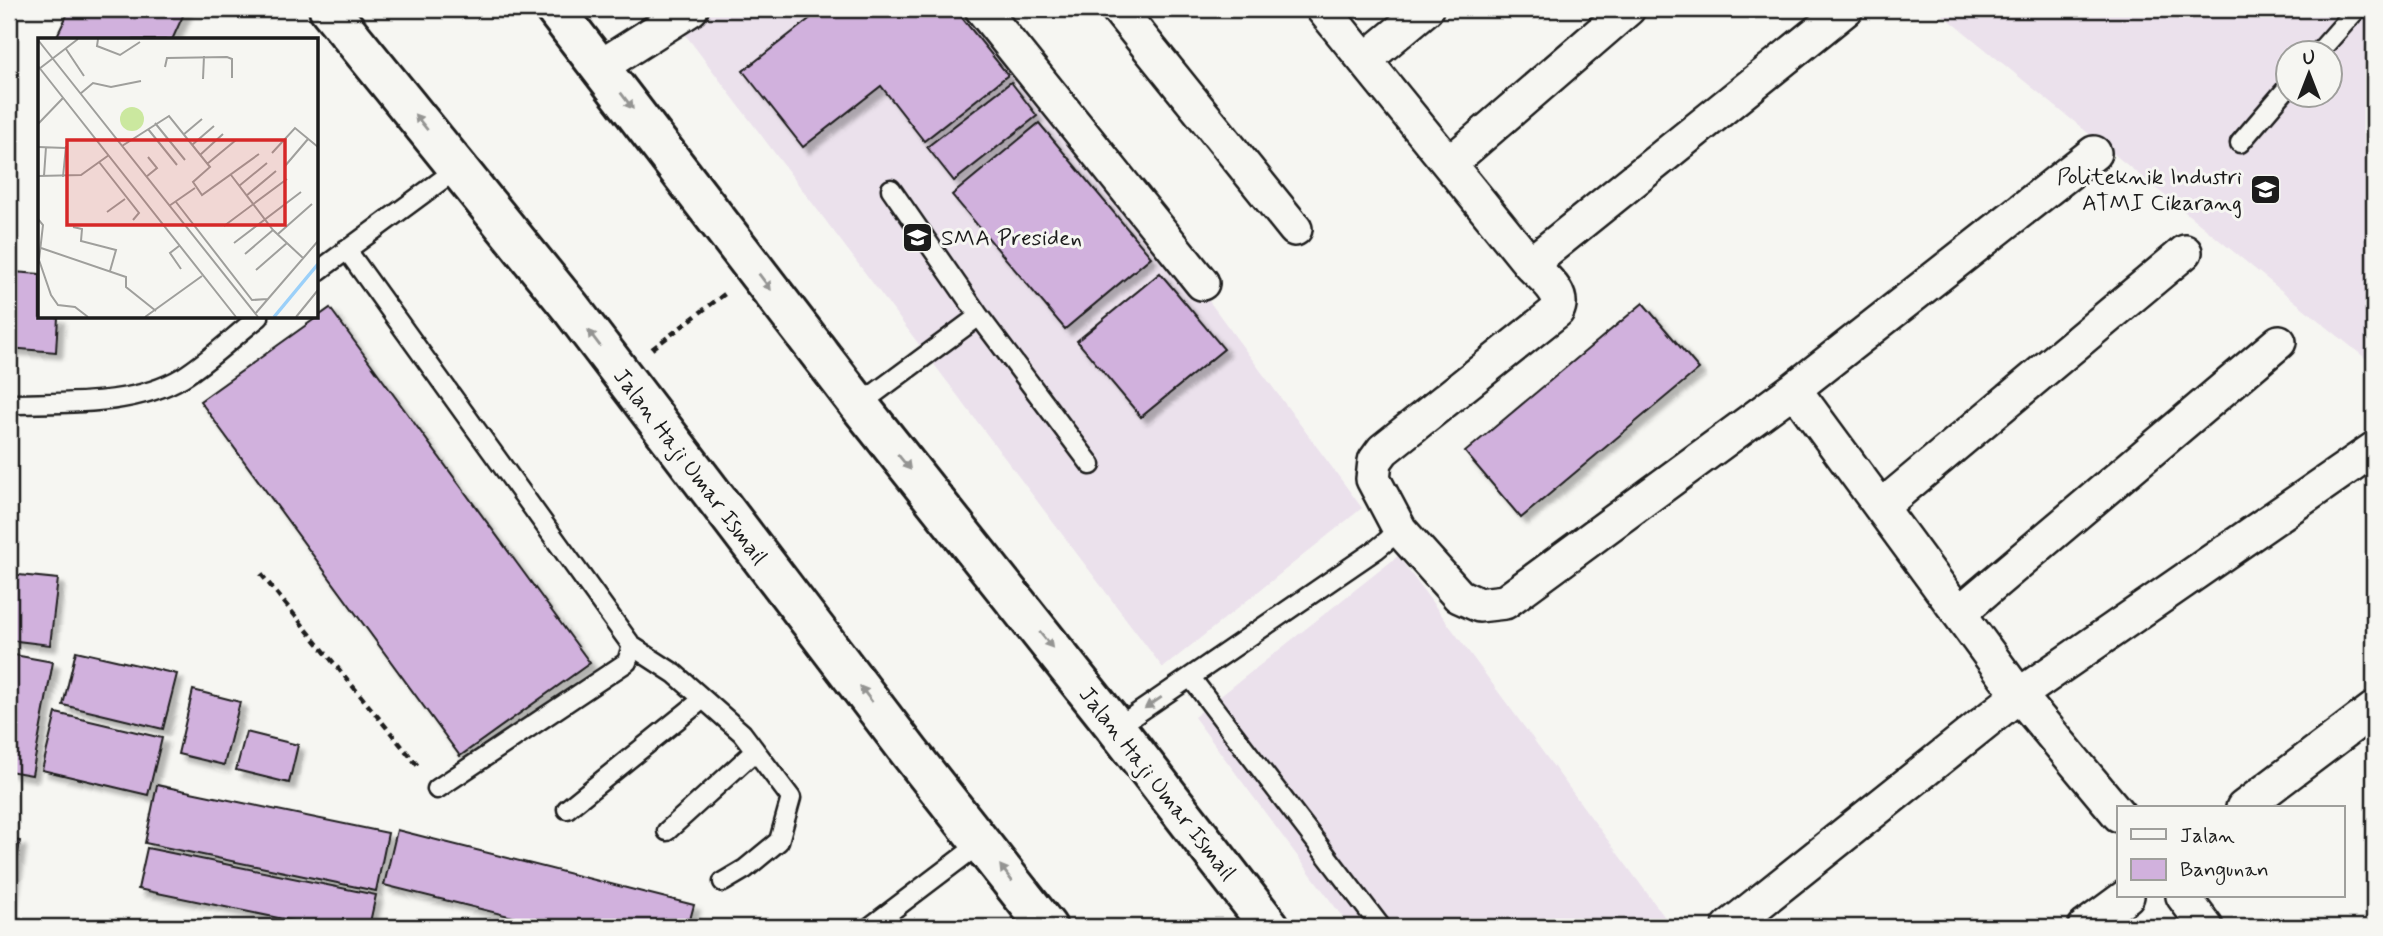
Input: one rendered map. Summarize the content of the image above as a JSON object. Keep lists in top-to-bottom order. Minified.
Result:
{"streets":{"main road":["Jalan Haji Umar Ismail"]},"places":{"school or university":["Politeknik Industri ATMI Cikarang","SMA Presiden"]},"legend":["Jalan","Bangunan"],"north":"top"}
